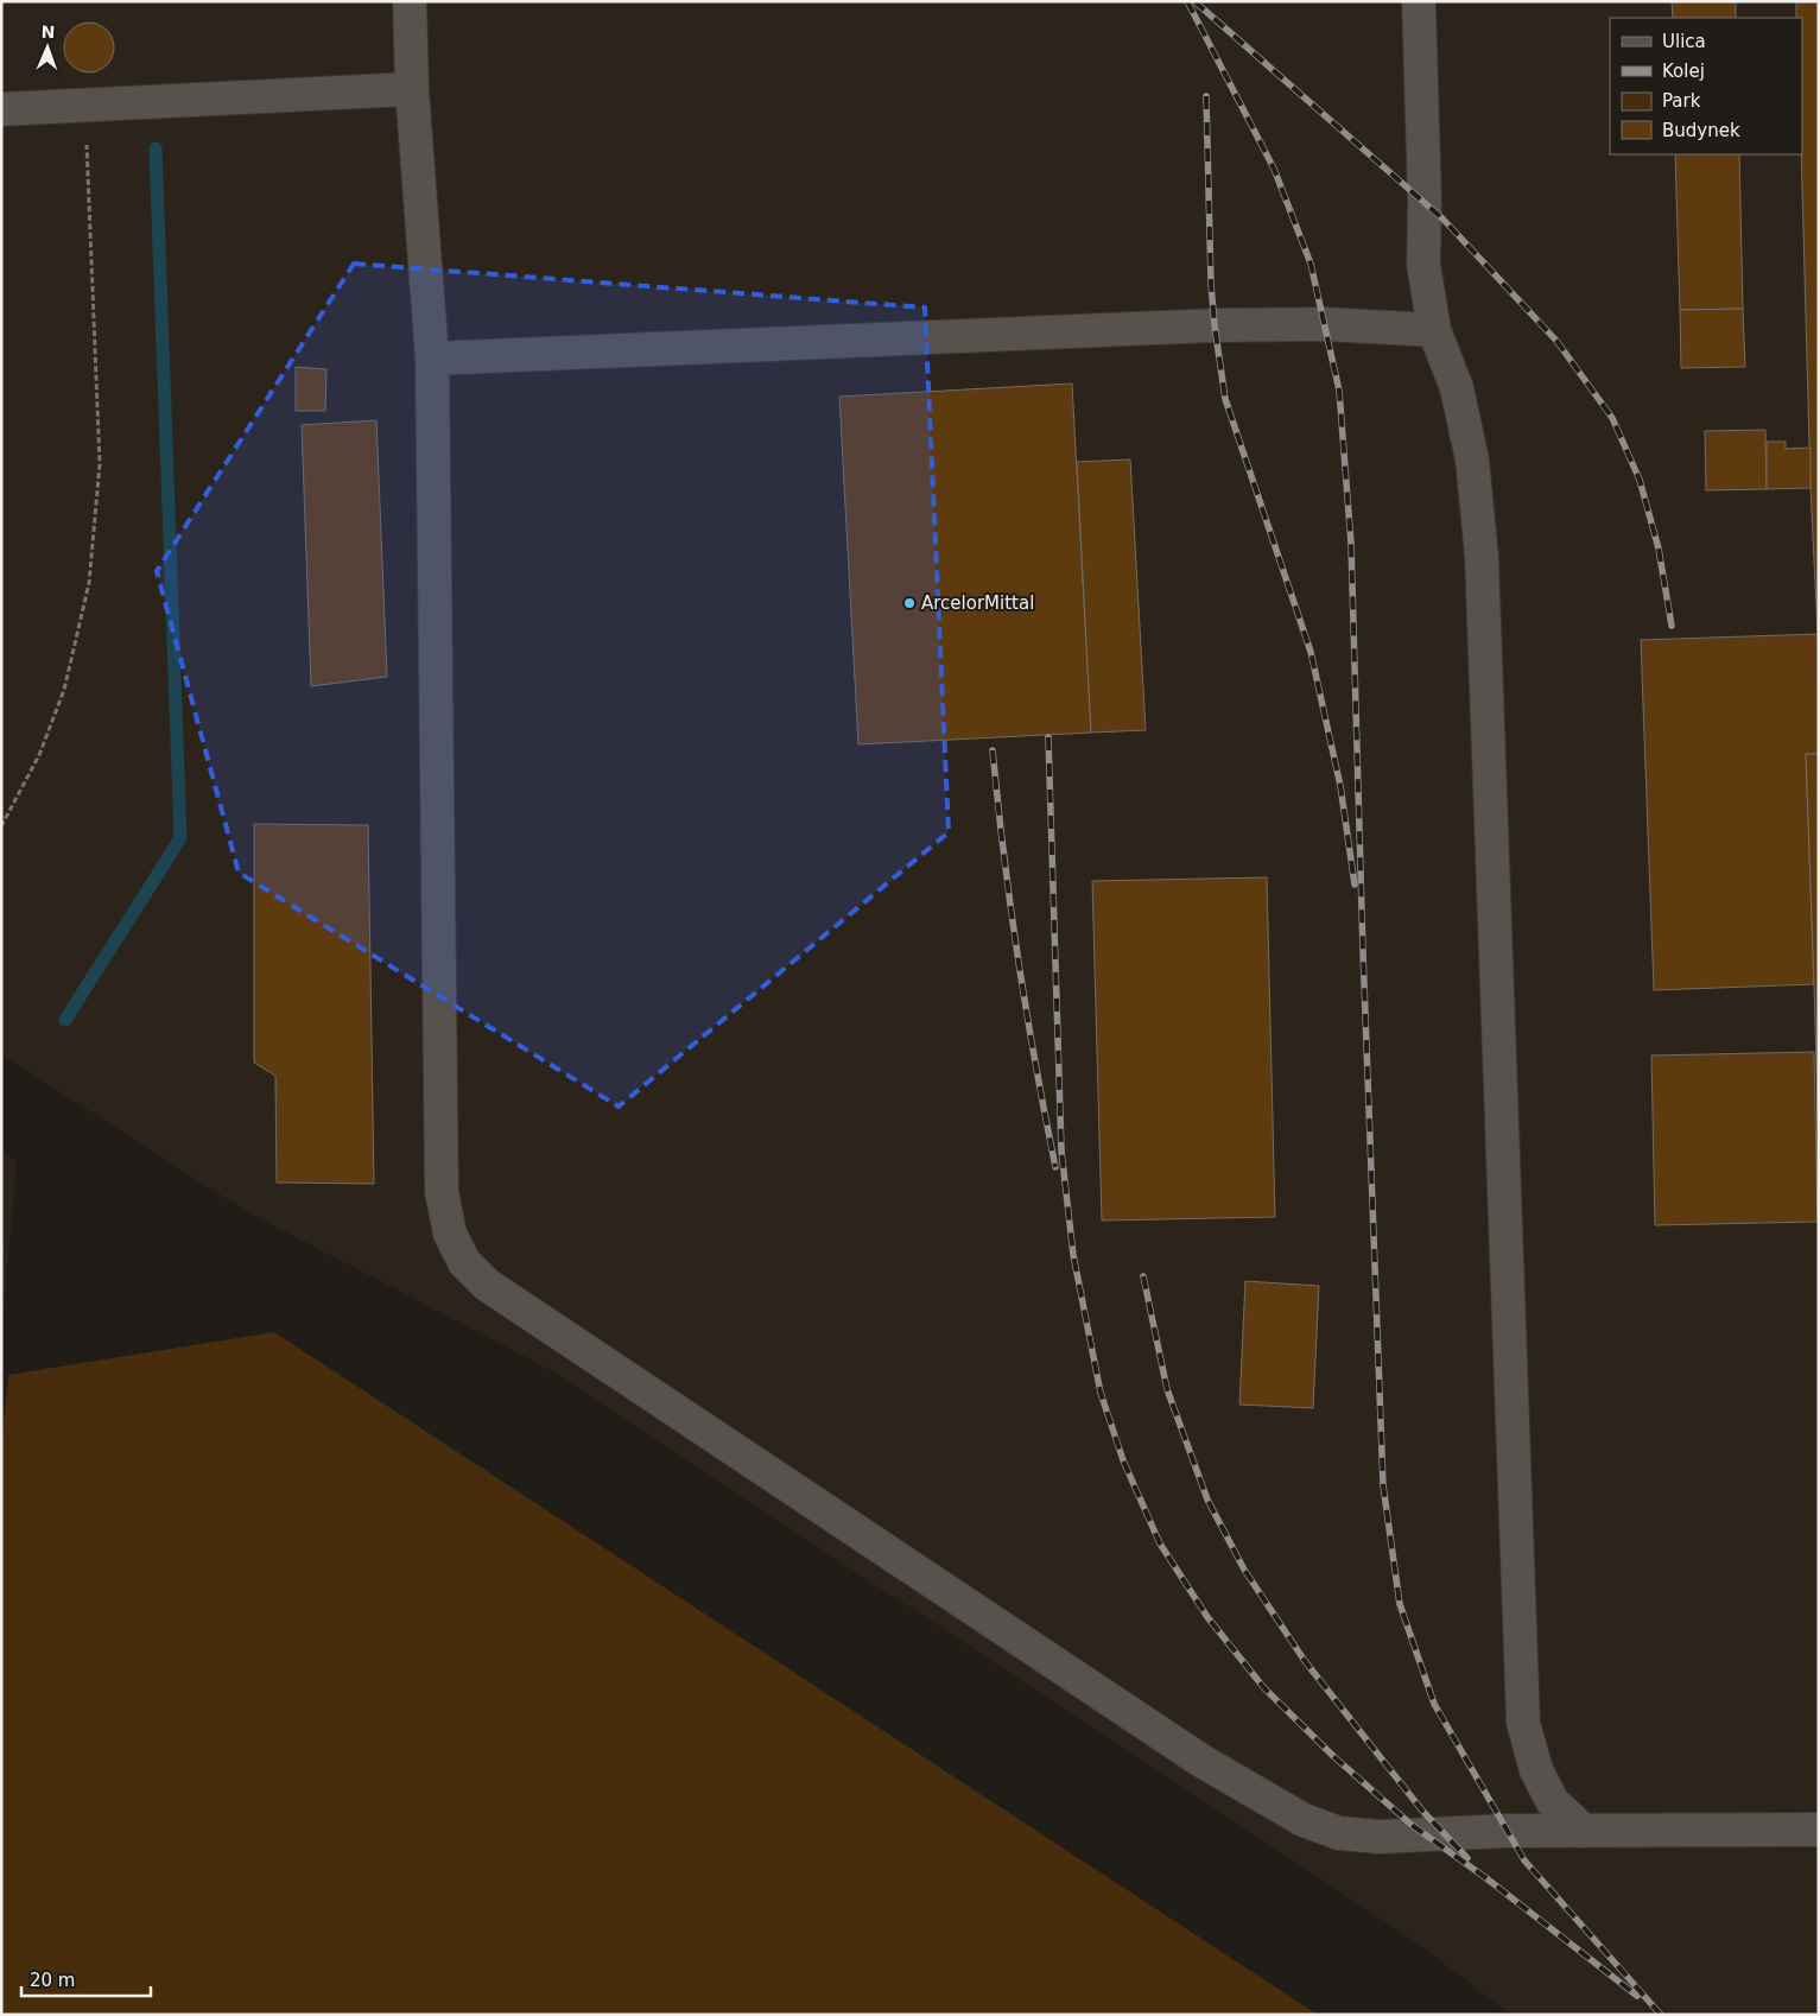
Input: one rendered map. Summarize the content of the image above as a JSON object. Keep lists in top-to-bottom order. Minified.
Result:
{"places":["ArcelorMittal"],"legend":["Ulica","Kolej","Park","Budynek"],"scale_bar":"20 m","north":"top"}
